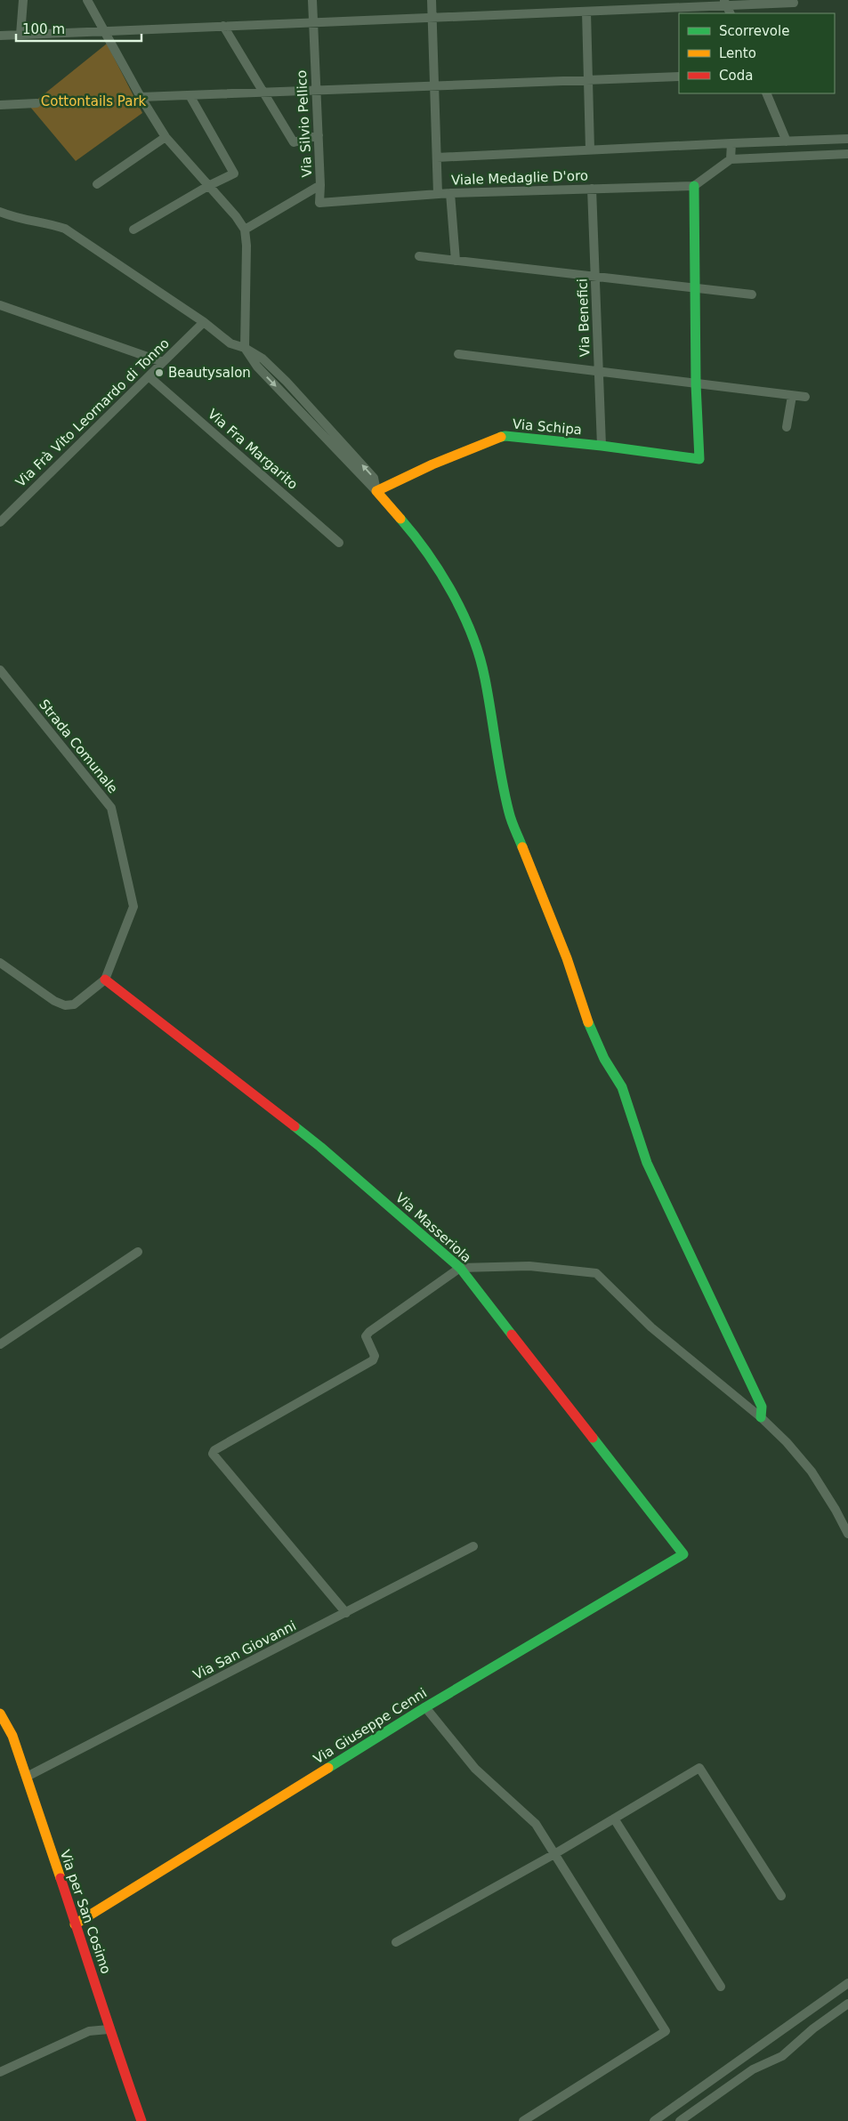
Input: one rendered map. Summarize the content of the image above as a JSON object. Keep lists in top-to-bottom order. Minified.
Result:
{"streets":{"street":["Via Silvio Pellico","Viale Medaglie D'oro","Via Benefici","Via Frà Vito Leornardo di Tonno","Via Schipa","Via Fra Margarito","Strada Comunale","Via Masseriola","Via San Giovanni","Via Giuseppe Cenni","Via per San Cosimo"]},"crossings":[["Via Silvio Pellico","Viale Medaglie D'oro"],["Viale Medaglie D'oro","Via Benefici"],["Via Benefici","Via Schipa"],["Via Frà Vito Leornardo di Tonno","Via Fra Margarito"],["Strada Comunale","Via Masseriola"],["Via Masseriola","Via Giuseppe Cenni"],["Via San Giovanni","Via per San Cosimo"],["Via Giuseppe Cenni","Via per San Cosimo"]],"parks":["Cottontails Park"],"places":["Beautysalon"],"legend":["Scorrevole","Lento","Coda"],"scale_bar":"100 m"}
